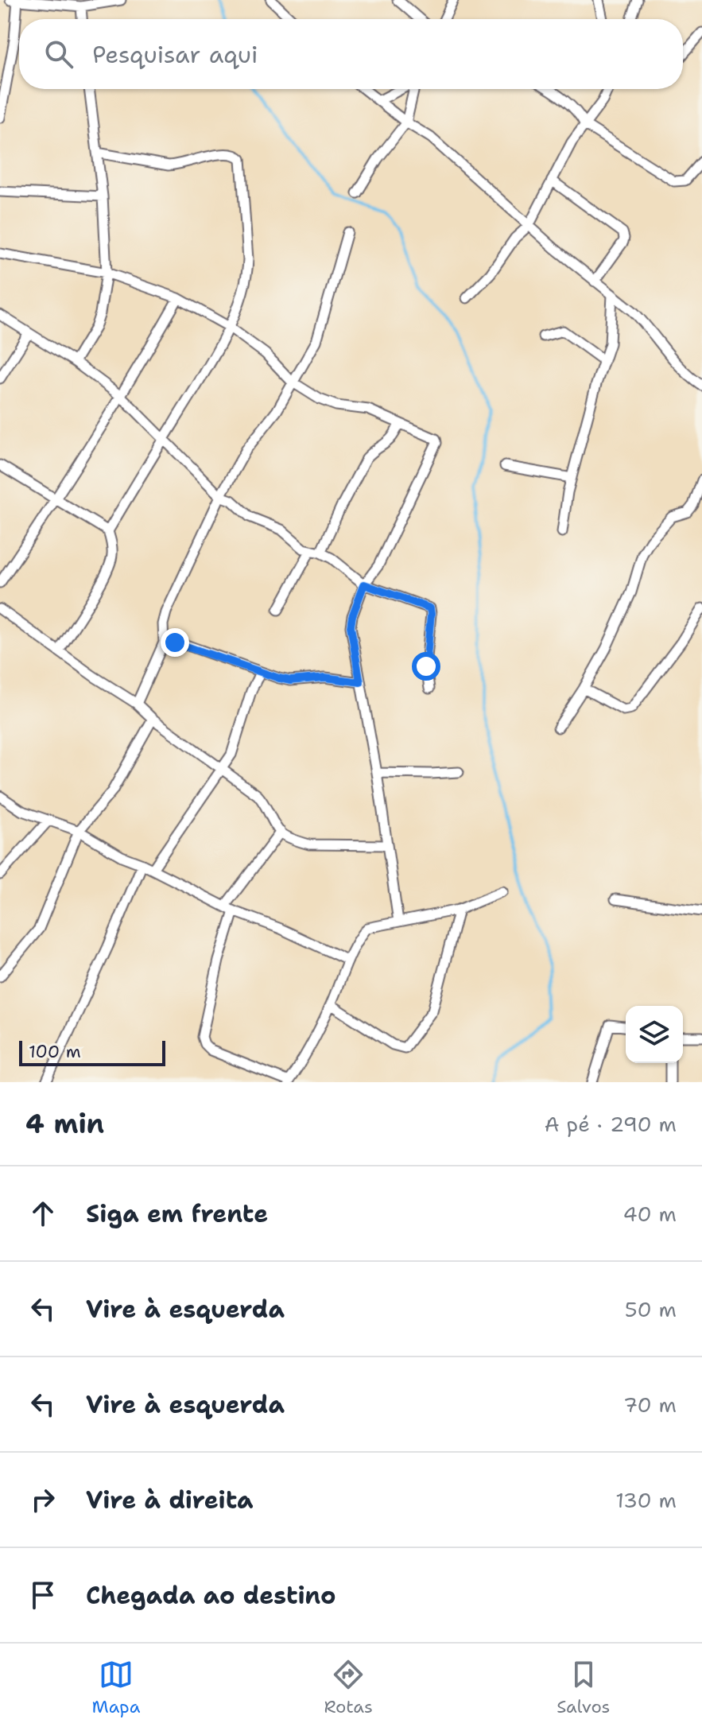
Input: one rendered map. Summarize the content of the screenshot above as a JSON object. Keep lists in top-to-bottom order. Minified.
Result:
{"scale_bar":"100 m","page":{"search":"Pesquisar aqui","scale":"100 m","heading":["4 min","A pé · 290 m"],"list":[["Siga em frente","40 m"],["Vire à esquerda","50 m"],["Vire à esquerda","70 m"],["Vire à direita","130 m"],"Chegada ao destino"],"nav":["Mapa","Rotas","Salvos"]}}
